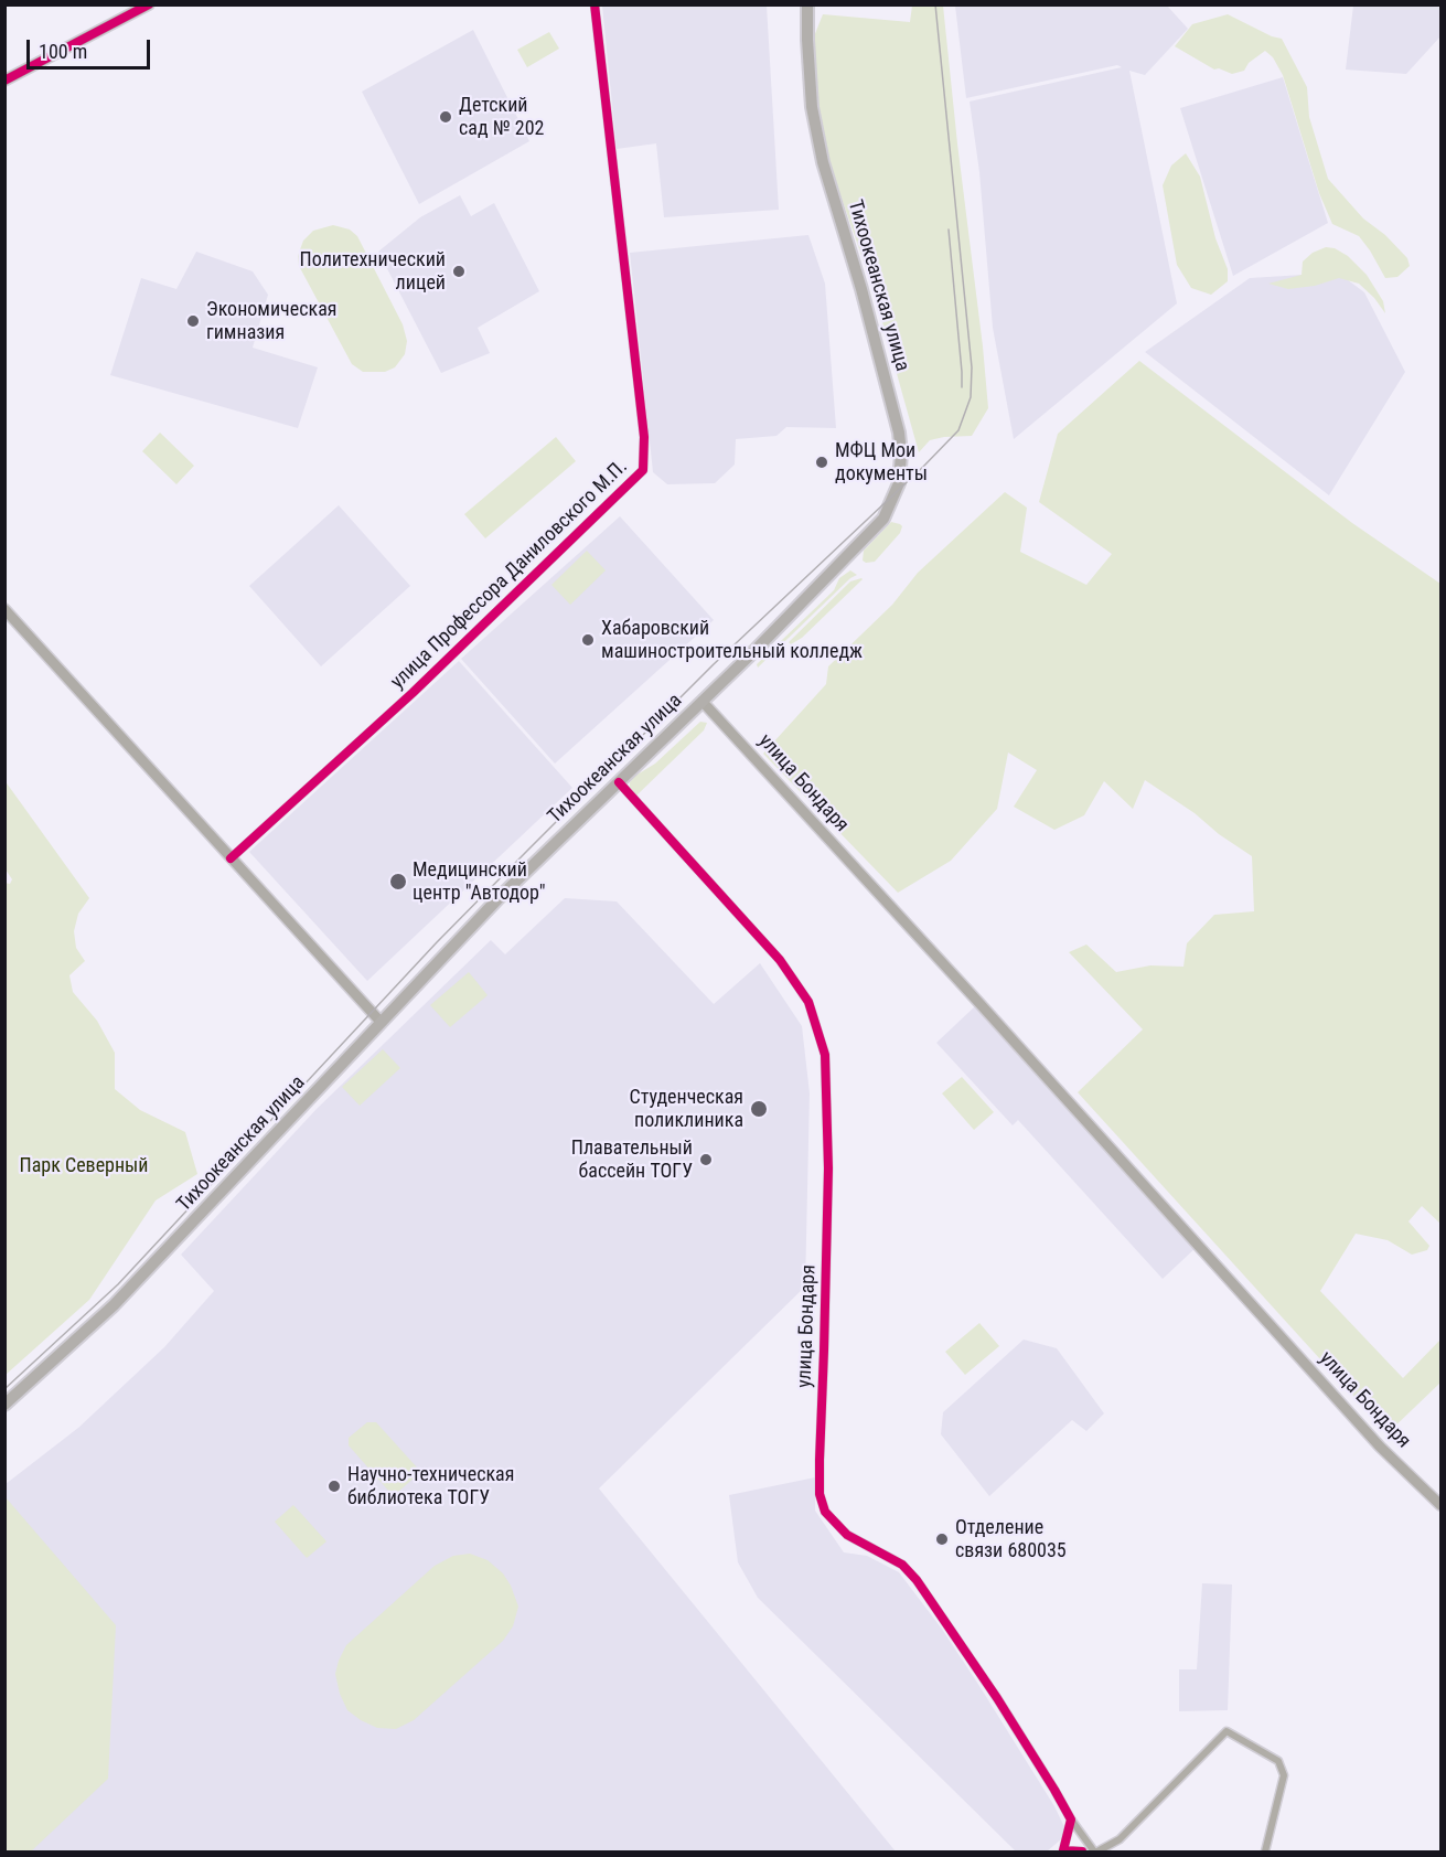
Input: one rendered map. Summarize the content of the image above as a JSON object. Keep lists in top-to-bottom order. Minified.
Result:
{"streets":{"main road":["Тихоокеанская улица","улица Бондаря"],"street":["улица Профессора Даниловского М.П."]},"crossings":[["Тихоокеанская улица","улица Бондаря"]],"parks":["Парк Северный"],"places":["Детский сад № 202","Политехнический лицей","Экономическая гимназия","МФЦ Мои документы","Хабаровский машиностроительный колледж","Медицинский центр \"Автодор\"","Студенческая поликлиника","Плавательный бассейн ТОГУ","Научно-техническая библиотека ТОГУ","Отделение связи 680035"],"scale_bar":"100 m"}
